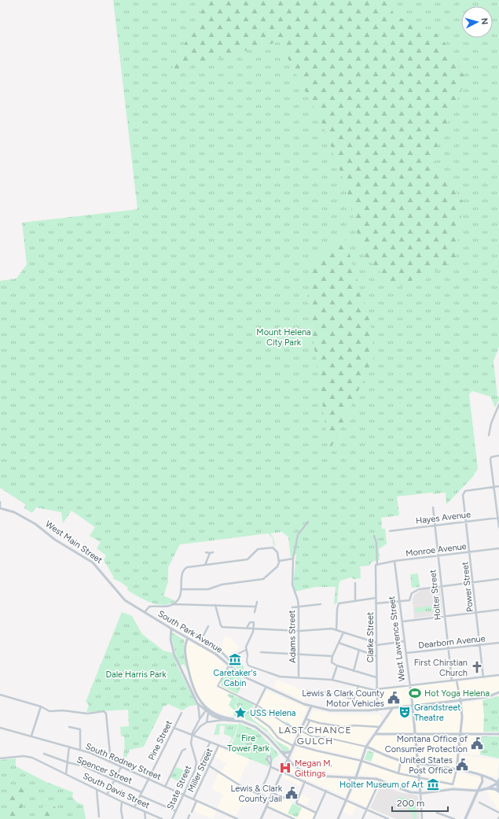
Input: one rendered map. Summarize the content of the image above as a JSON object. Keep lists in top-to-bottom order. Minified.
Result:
{"streets":{"street":["Hayes Avenue","West Main Street","Monroe Avenue","Power Street","Holter Street","South Park Avenue","Adams Street","Clarke Street","West Lawrence Street","Dearborn Avenue","Pine Street","South Rodney Street","Spencer Street","Miller Street","State Street","South Davis Street"]},"crossings":[["Hayes Avenue","Power Street"],["Hayes Avenue","Holter Street"],["West Main Street","South Park Avenue"],["Monroe Avenue","Power Street"],["Monroe Avenue","Holter Street"],["Monroe Avenue","Clarke Street"],["Monroe Avenue","West Lawrence Street"],["Power Street","Dearborn Avenue"],["Holter Street","Dearborn Avenue"],["South Park Avenue","Clarke Street"],["South Park Avenue","West Lawrence Street"],["West Lawrence Street","Dearborn Avenue"],["Pine Street","South Rodney Street"],["Pine Street","Spencer Street"],["Pine Street","South Davis Street"],["South Rodney Street","Miller Street"],["South Rodney Street","State Street"],["Miller Street","State Street"]],"districts":["LAST CHANCE GULCH"],"parks":["Mount Helena City Park","Dale Harris Park","Fire Tower Park"],"places":{"museum":["Caretaker's Cabin","Holter Museum of Art"],"church":["First Chirstian Church"],"sports":["Hot Yoga Helena"],"public building":["Lewis & Clark County Motor Vehicles","Montana Office of Consumer Protection","United States Post Office","Lewis & Clark County Jail"],"theatre":["Grandstreet Theatre"],"place":["USS Helena"],"hospital":["Megan M. Gittings"]},"scale_bar":"200 m","north":"right"}
